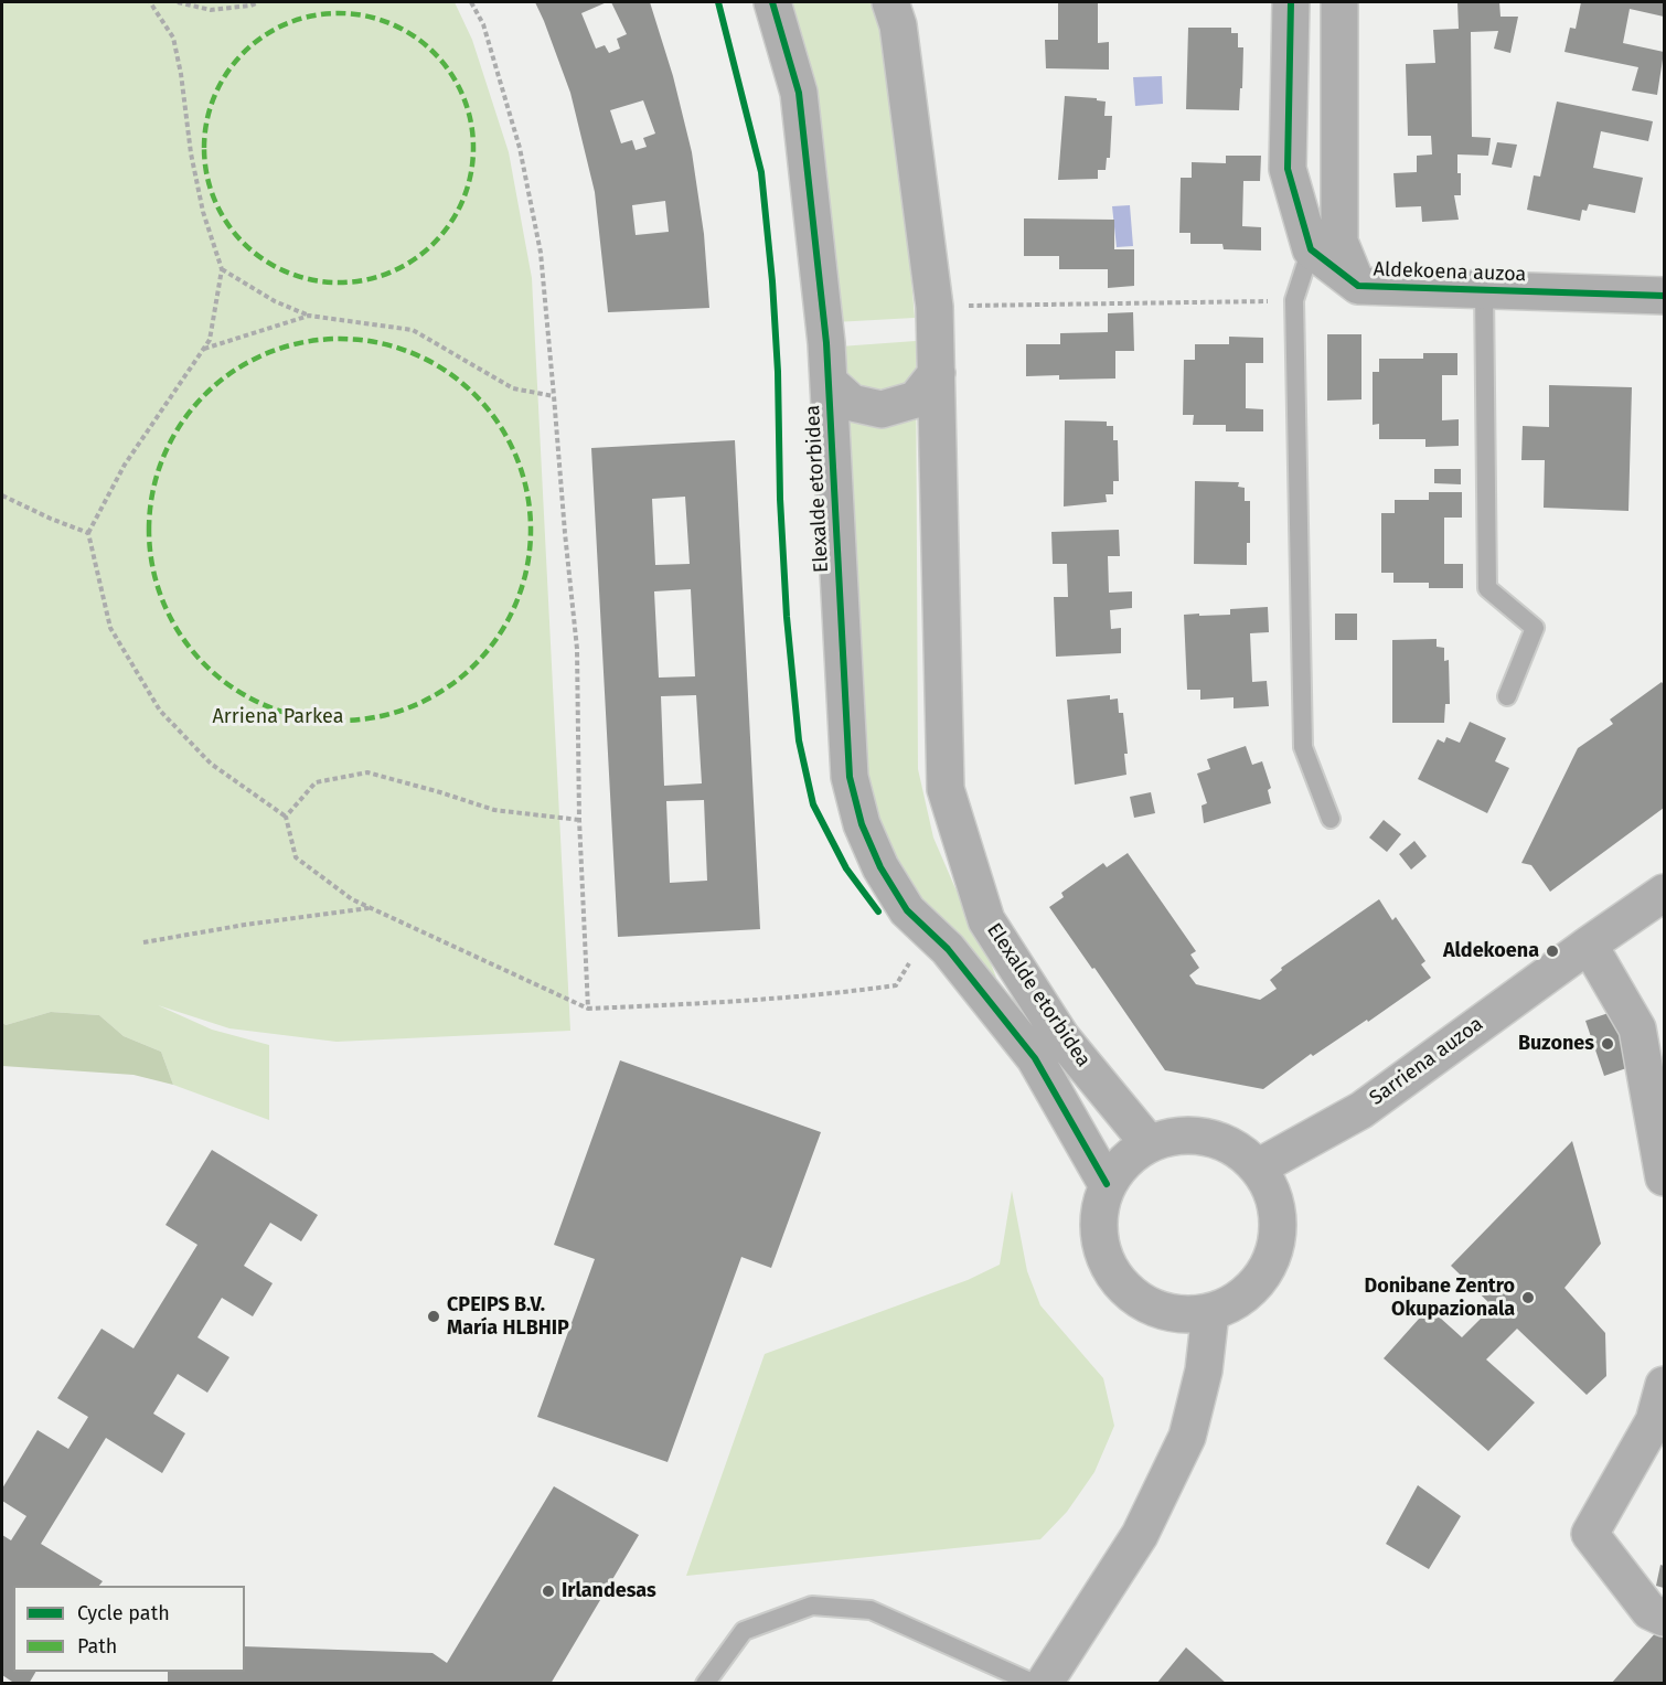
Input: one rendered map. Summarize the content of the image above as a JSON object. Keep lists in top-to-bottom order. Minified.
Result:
{"streets":{"street":["Aldekoena auzoa","Elexalde etorbidea","Sarriena auzoa"]},"crossings":[["Elexalde etorbidea","Sarriena auzoa"]],"parks":["Arriena Parkea"],"places":["Aldekoena","Buzones","Donibane Zentro Okupazionala","CPEIPS B.V. María HLBHIP","Irlandesas"],"legend":["Cycle path","Path"]}
